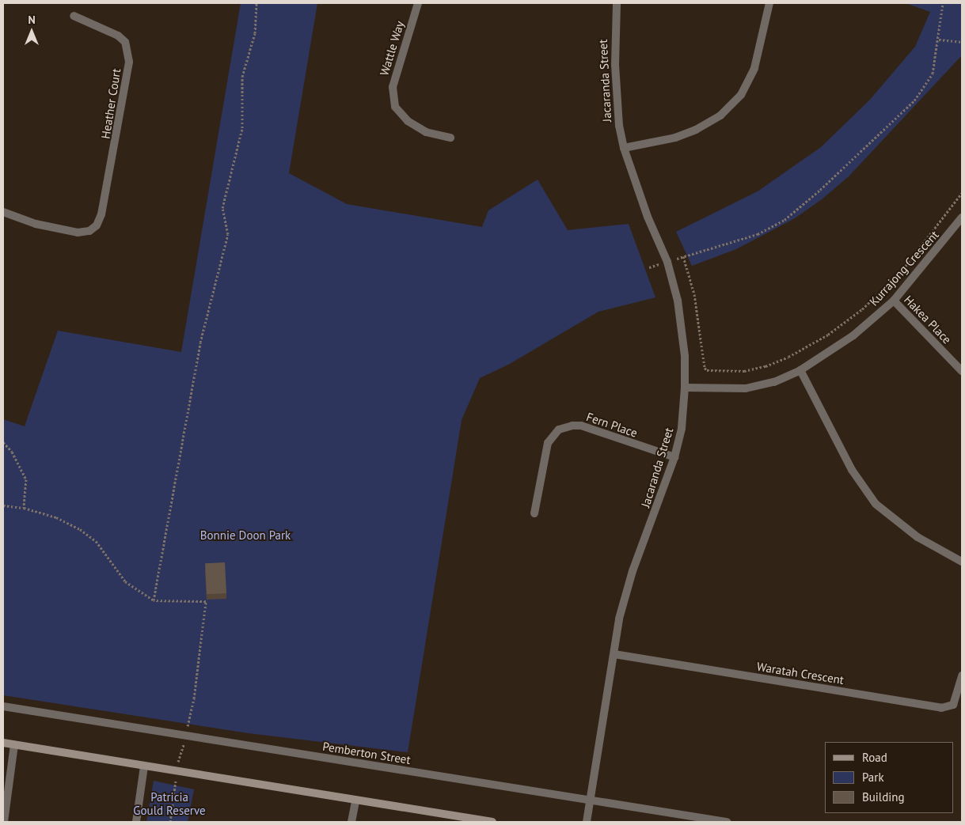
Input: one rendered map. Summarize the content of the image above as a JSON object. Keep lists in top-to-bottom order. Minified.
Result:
{"streets":{"street":["Wattle Way","Jacaranda Street","Heather Court","Kurrajong Crescent","Hakea Place","Fern Place","Waratah Crescent","Pemberton Street"]},"crossings":[["Jacaranda Street","Kurrajong Crescent"],["Jacaranda Street","Fern Place"],["Jacaranda Street","Waratah Crescent"],["Jacaranda Street","Pemberton Street"],["Kurrajong Crescent","Hakea Place"]],"parks":["Bonnie Doon Park","Patricia Gould Reserve"],"legend":["Road","Park","Building"],"north":"top"}
